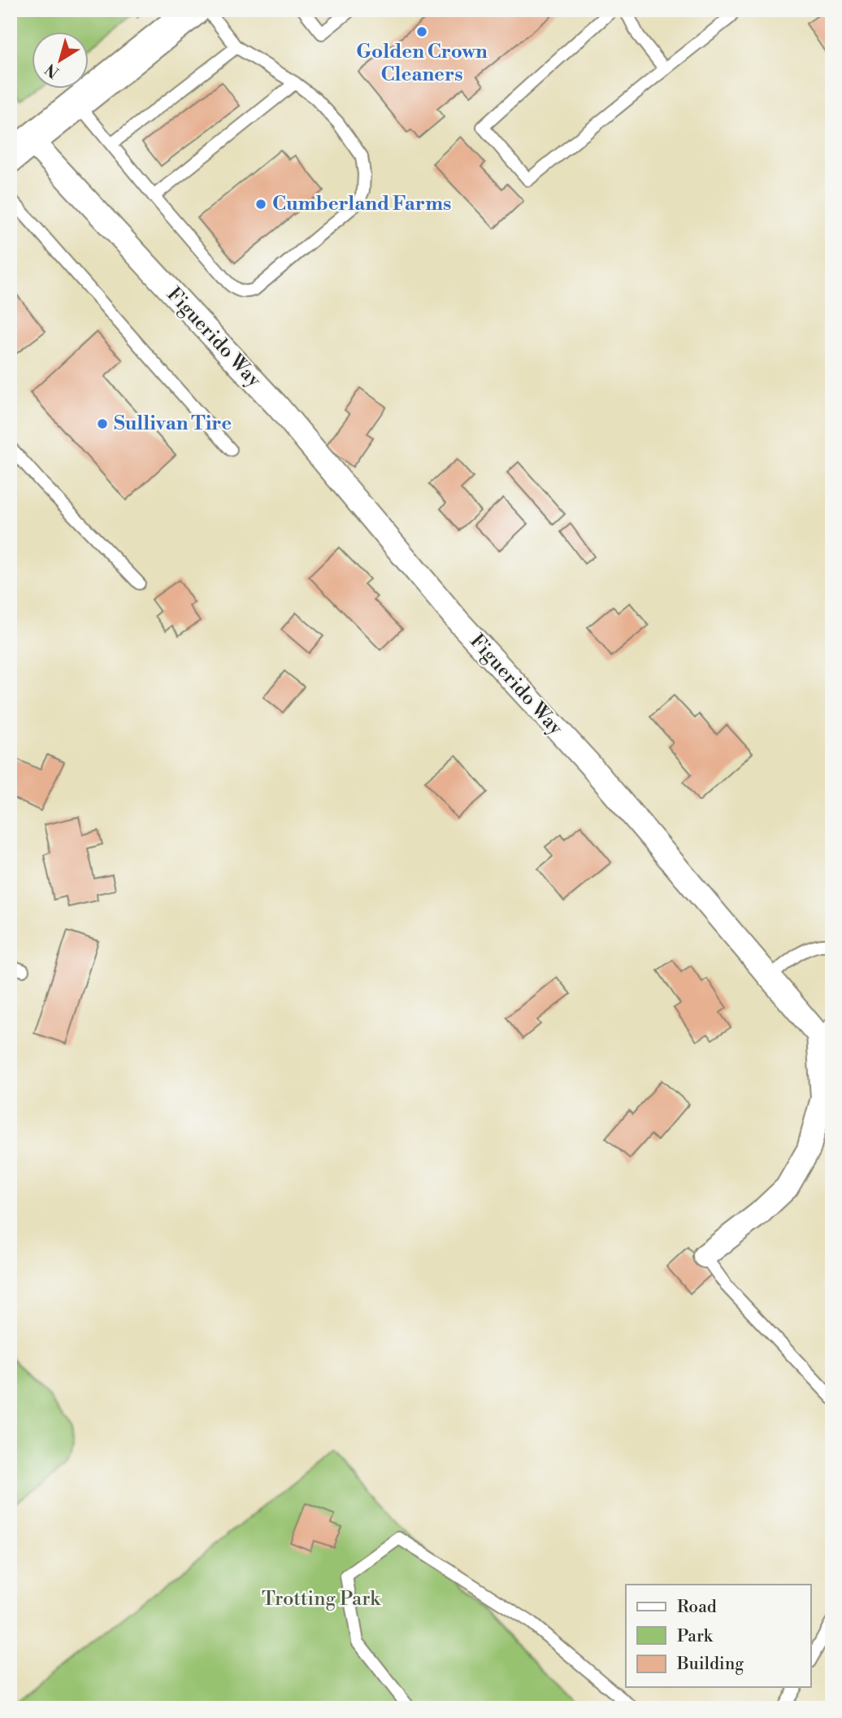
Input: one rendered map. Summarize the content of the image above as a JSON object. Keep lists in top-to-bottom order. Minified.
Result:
{"streets":{"street":["Figuerido Way"]},"parks":["Trotting Park"],"places":["Golden Crown Cleaners","Cumberland Farms","Sullivan Tire"],"legend":["Road","Park","Building"],"north":"bottom left"}
